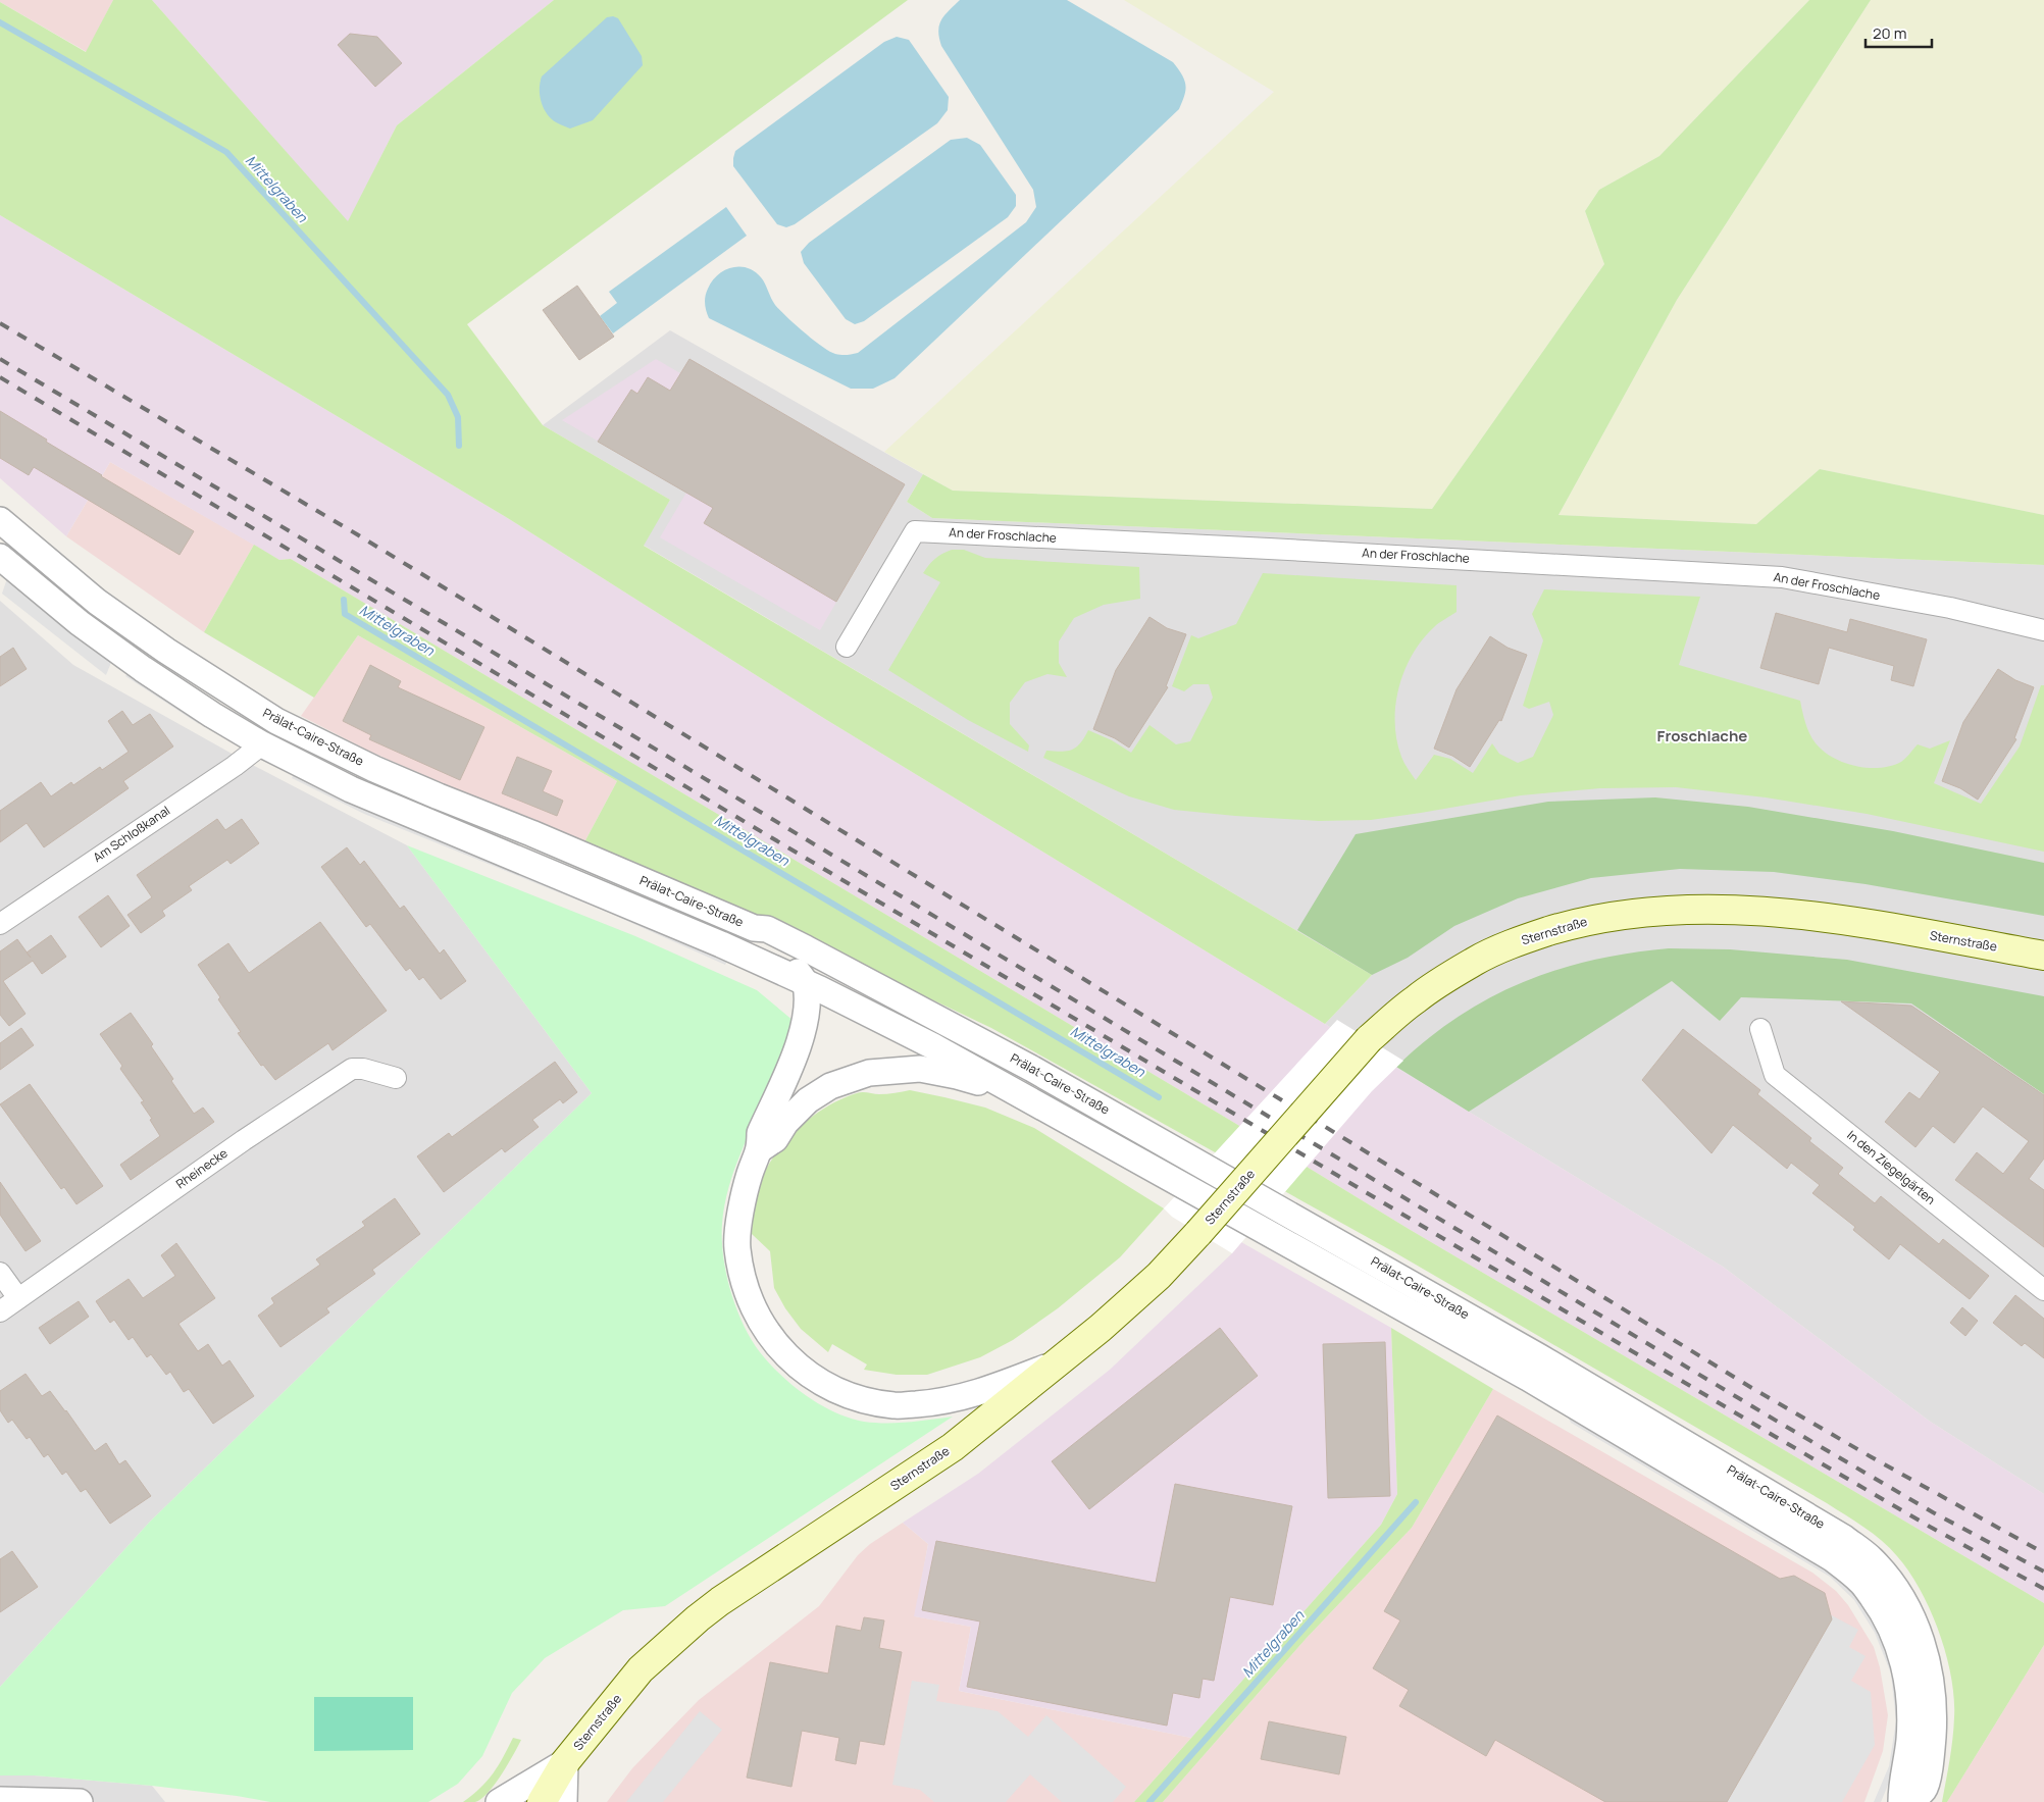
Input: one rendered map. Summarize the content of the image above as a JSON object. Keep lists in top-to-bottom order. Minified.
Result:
{"streets":{"main road":["Sternstraße"],"street":["An der Froschlache","Prälat-Caire-Straße","Am Schloßkanal","In den Ziegelgärten","Rheinecke"]},"crossings":[["Prälat-Caire-Straße","Am Schloßkanal"]],"districts":["Froschlache"],"water":["Mittelgraben"],"scale_bar":"20 m"}
